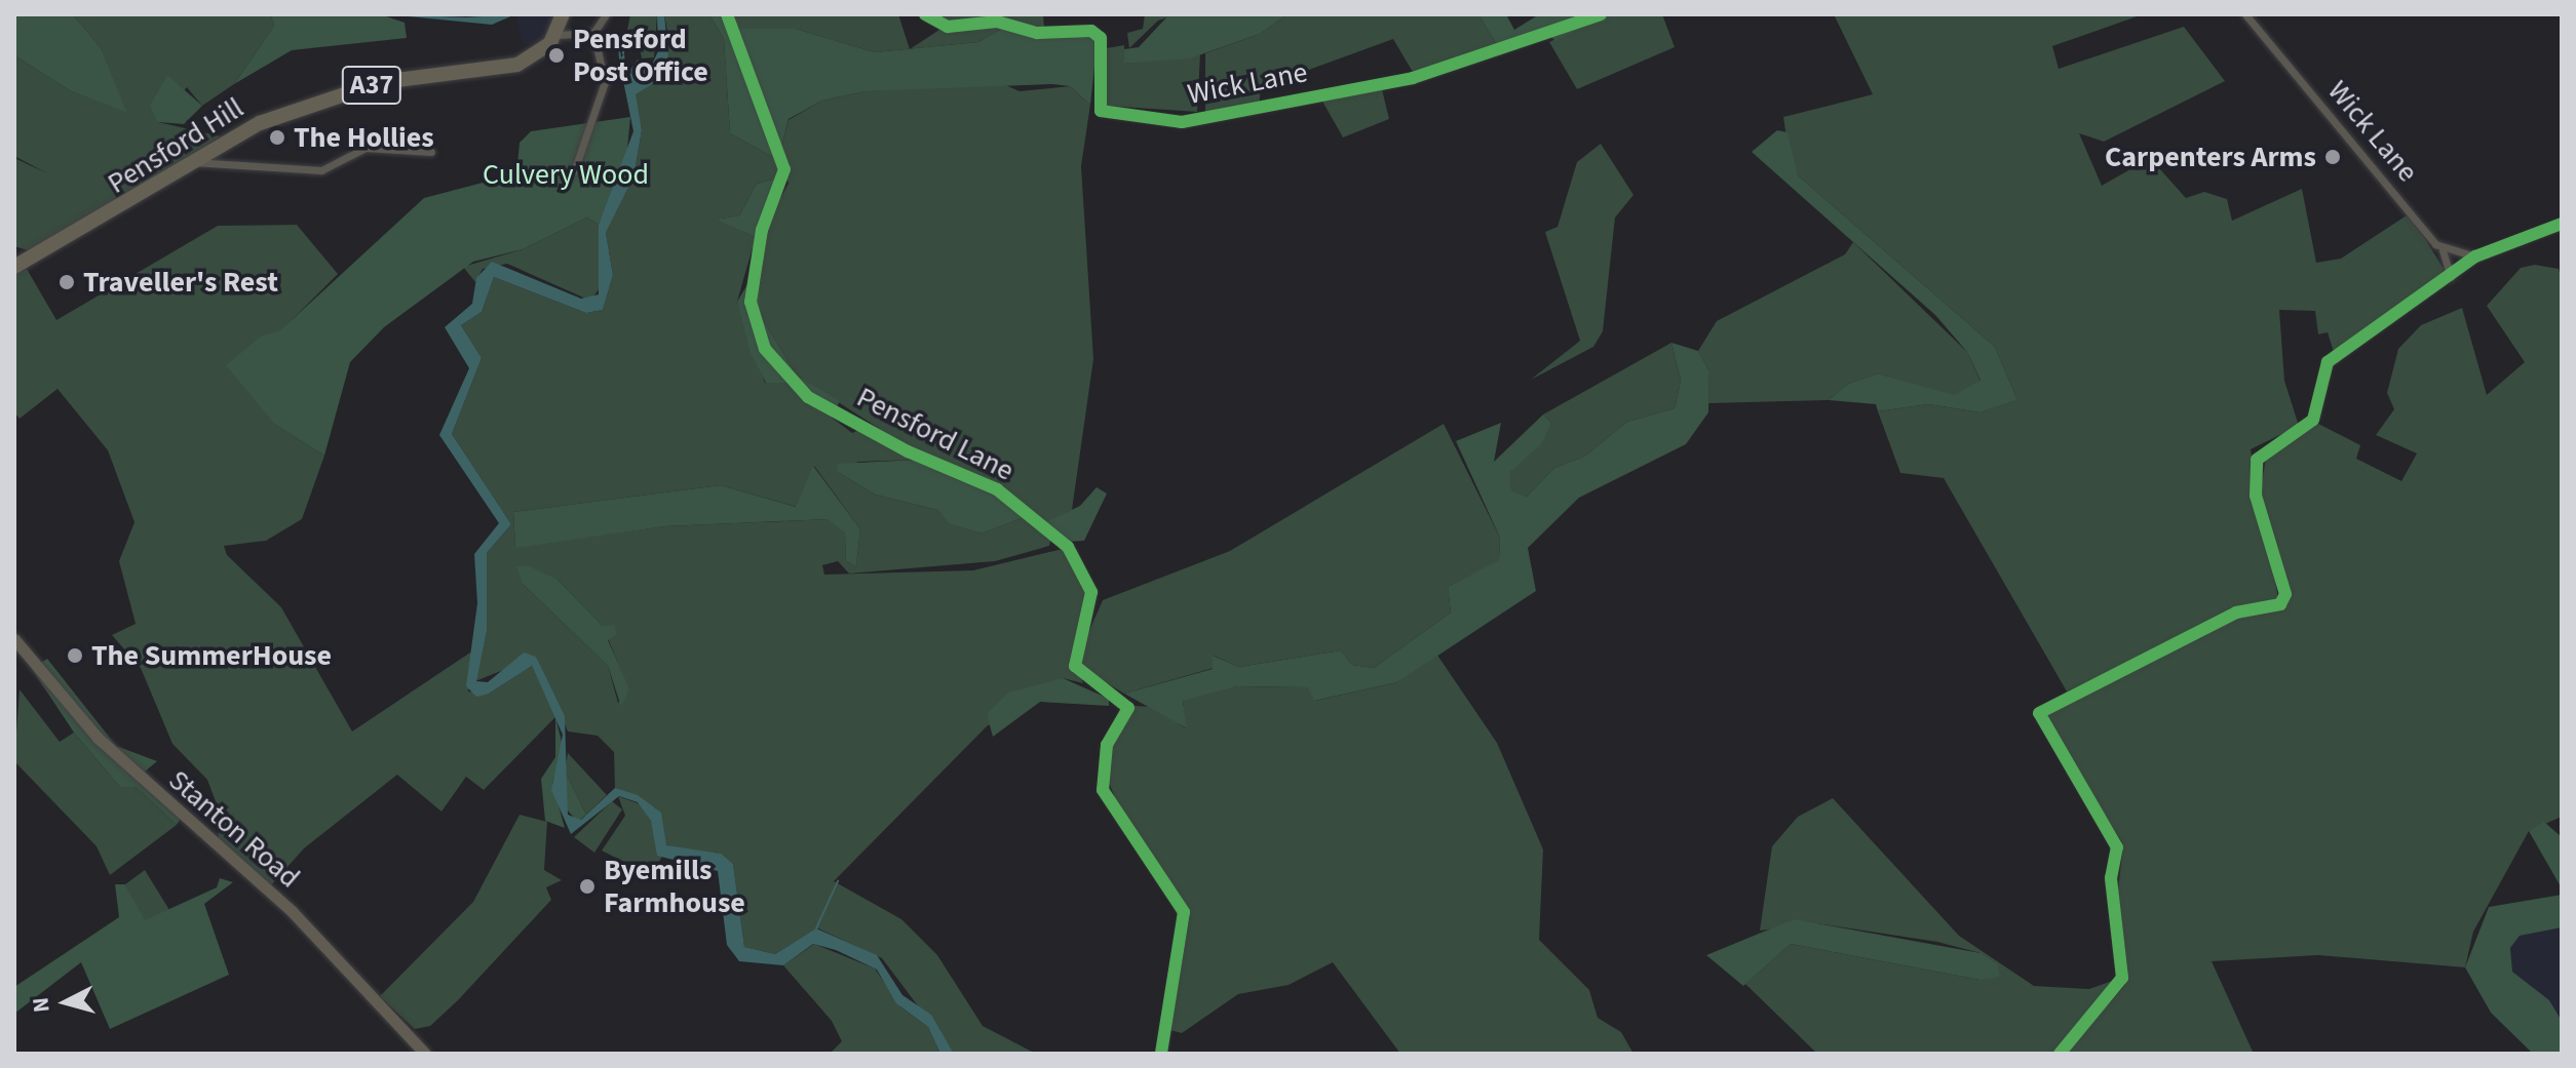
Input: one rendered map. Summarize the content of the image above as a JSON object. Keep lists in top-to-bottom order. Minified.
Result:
{"streets":{"highway":["A37","Pensford Hill"],"main road":["Stanton Road"],"street":["Wick Lane","Pensford Lane"]},"parks":["Culvery Wood"],"places":["Pensford Post Office","The Hollies","Carpenters Arms","Traveller's Rest","The SummerHouse","Byemills Farmhouse"],"north":"left"}
